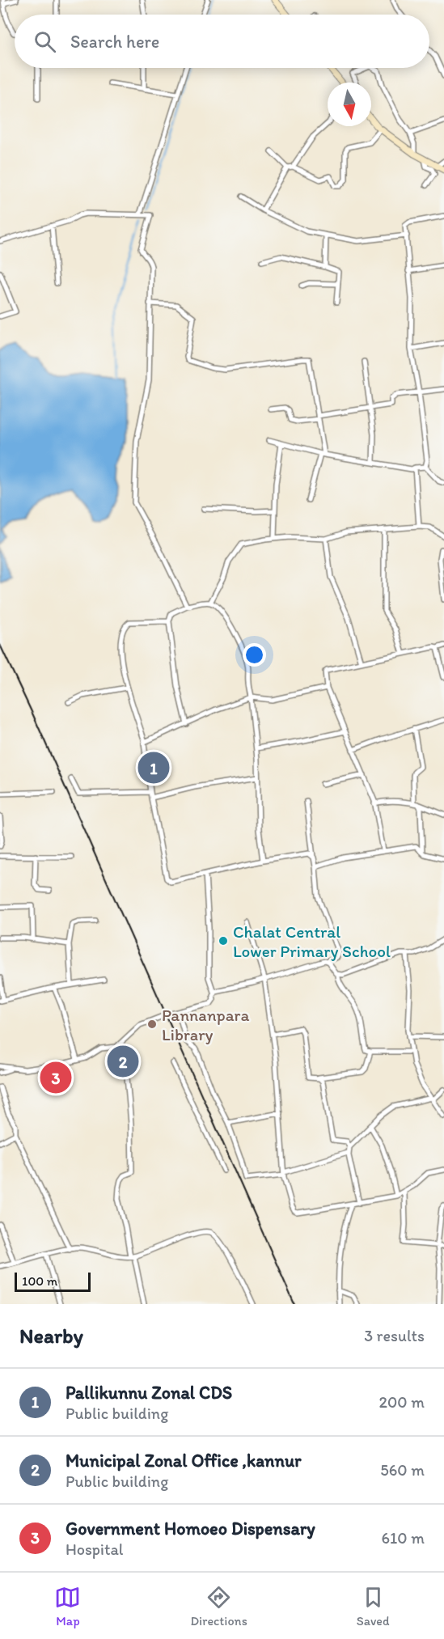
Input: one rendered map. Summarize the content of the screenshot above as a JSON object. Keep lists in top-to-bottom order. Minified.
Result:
{"places":["Chalat Central Lower Primary School","Pannanpara Library"],"scale_bar":"100 m","north":"bottom","page":{"search":"Search here","pins":["1","2","3"],"scale":"100 m","heading":["Nearby","3 results"],"list":[{"mark":"1","name":"Pallikunnu Zonal CDS","note":"Public building","value":"200 m"},{"mark":"2","name":"Municipal Zonal Office ,kannur","note":"Public building","value":"560 m"},{"mark":"3","name":"Government Homoeo Dispensary","note":"Hospital","value":"610 m"}],"nav":["Map","Directions","Saved"]}}
